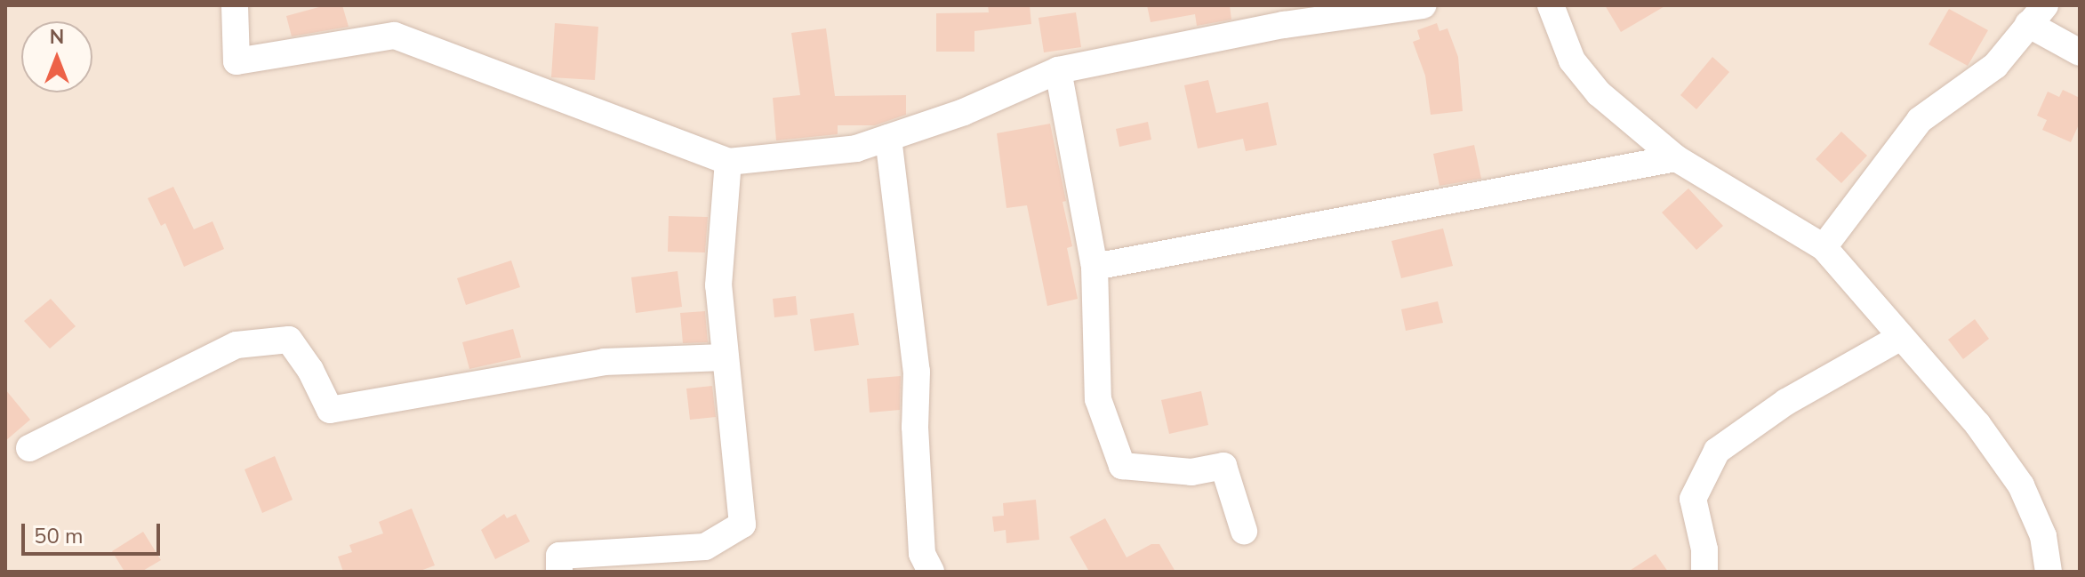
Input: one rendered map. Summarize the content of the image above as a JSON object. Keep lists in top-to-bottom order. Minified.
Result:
{"scale_bar":"50 m","north":"top"}
